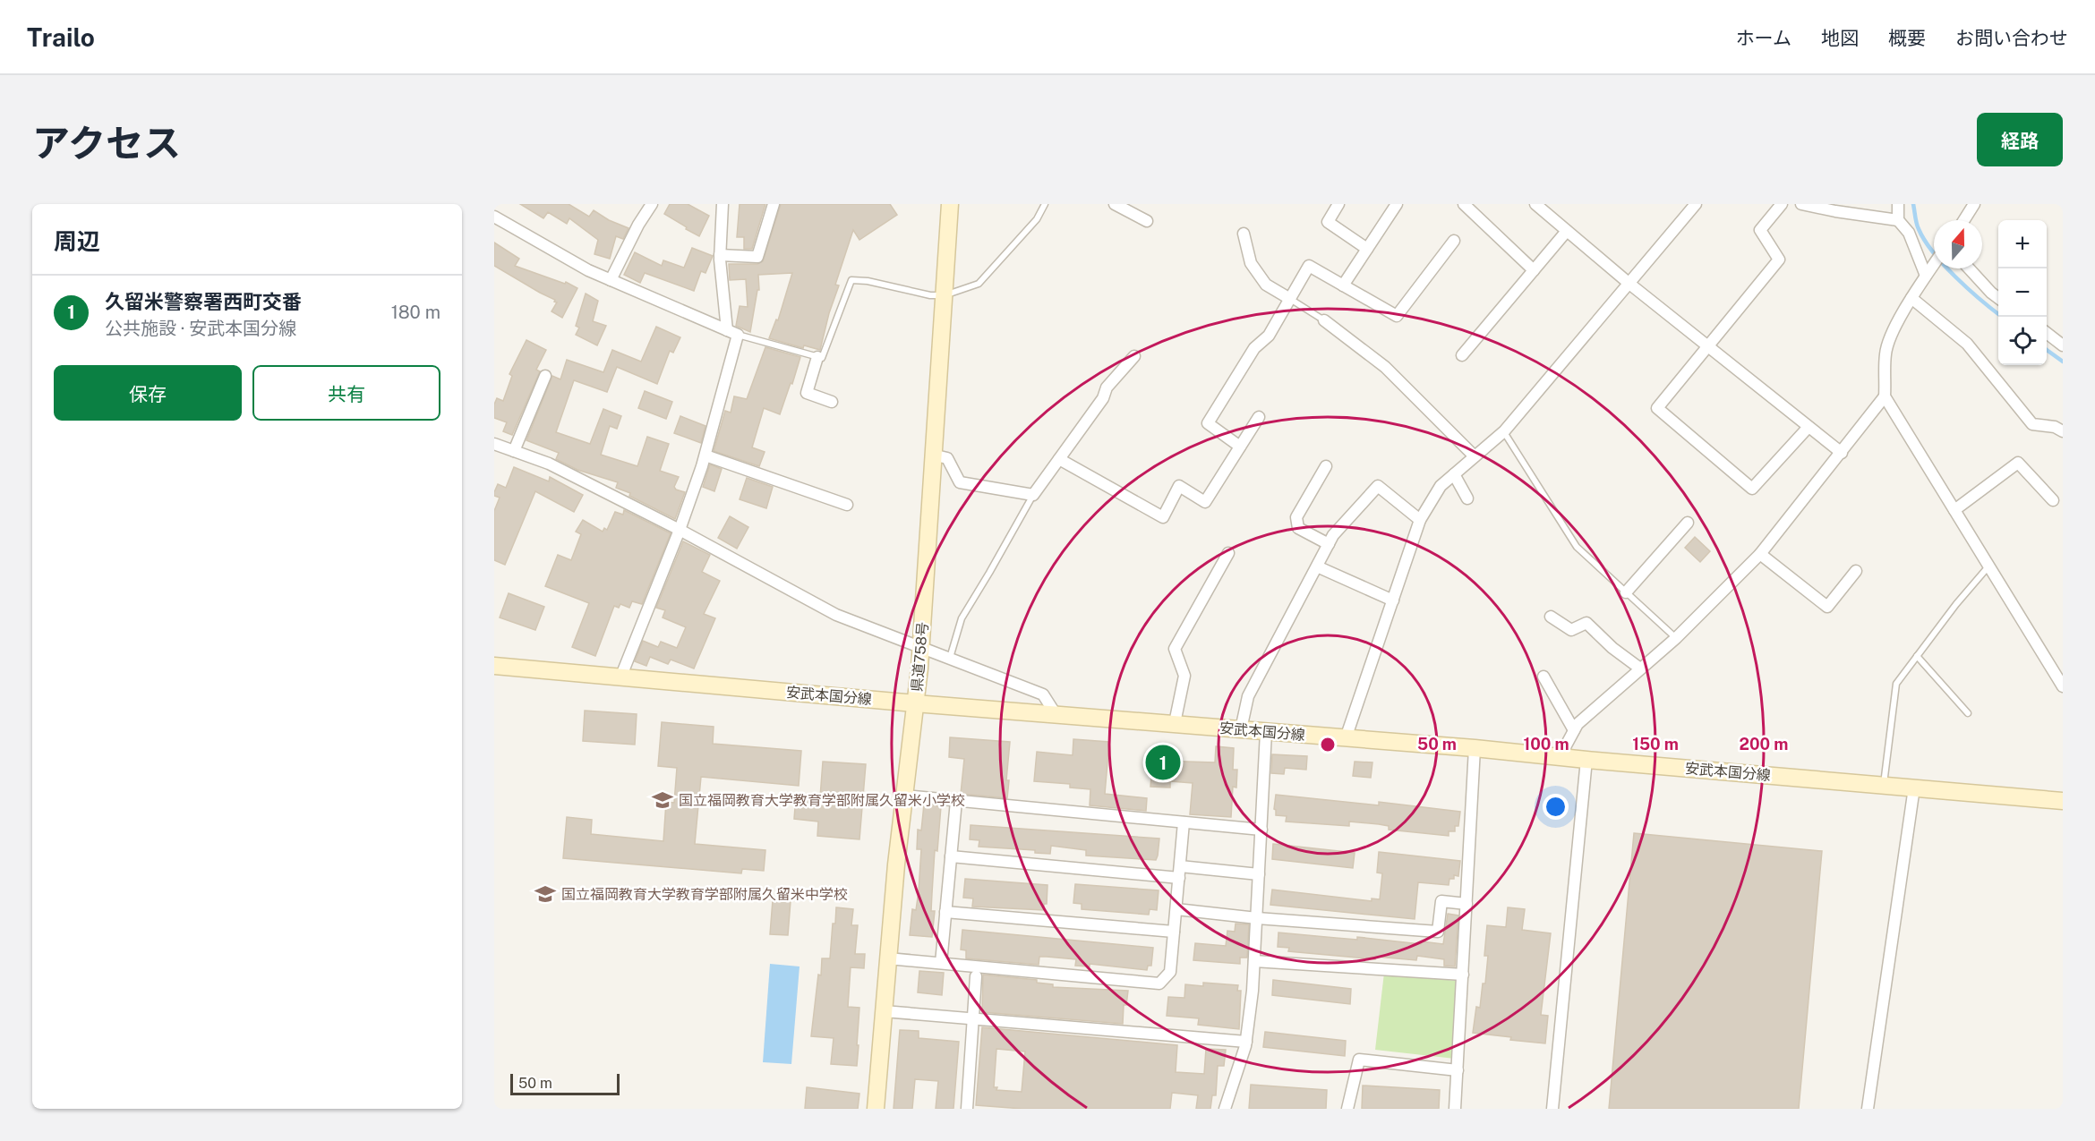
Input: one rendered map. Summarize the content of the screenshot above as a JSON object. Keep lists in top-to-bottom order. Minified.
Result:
{"streets":{"main road":["県道758号","安武本国分線"]},"crossings":[["県道758号","安武本国分線"]],"places":{"school or university":["国立福岡教育大学教育学部附属久留米小学校","国立福岡教育大学教育学部附属久留米中学校"]},"scale_bar":"50 m","north":"top","page":{"header":"Trailo","nav":["ホーム","地図","概要","お問い合わせ"],"title":"アクセス","buttons":["経路",["保存","共有"]],"heading":"周辺","map_buttons":["+","−"],"list":[{"mark":"1","name":"久留米警察署西町交番","note":"公共施設 · 安武本国分線","value":"180 m"}],"pins":"1","scale":"50 m"},"rings":["50 m","100 m","150 m","200 m"]}
